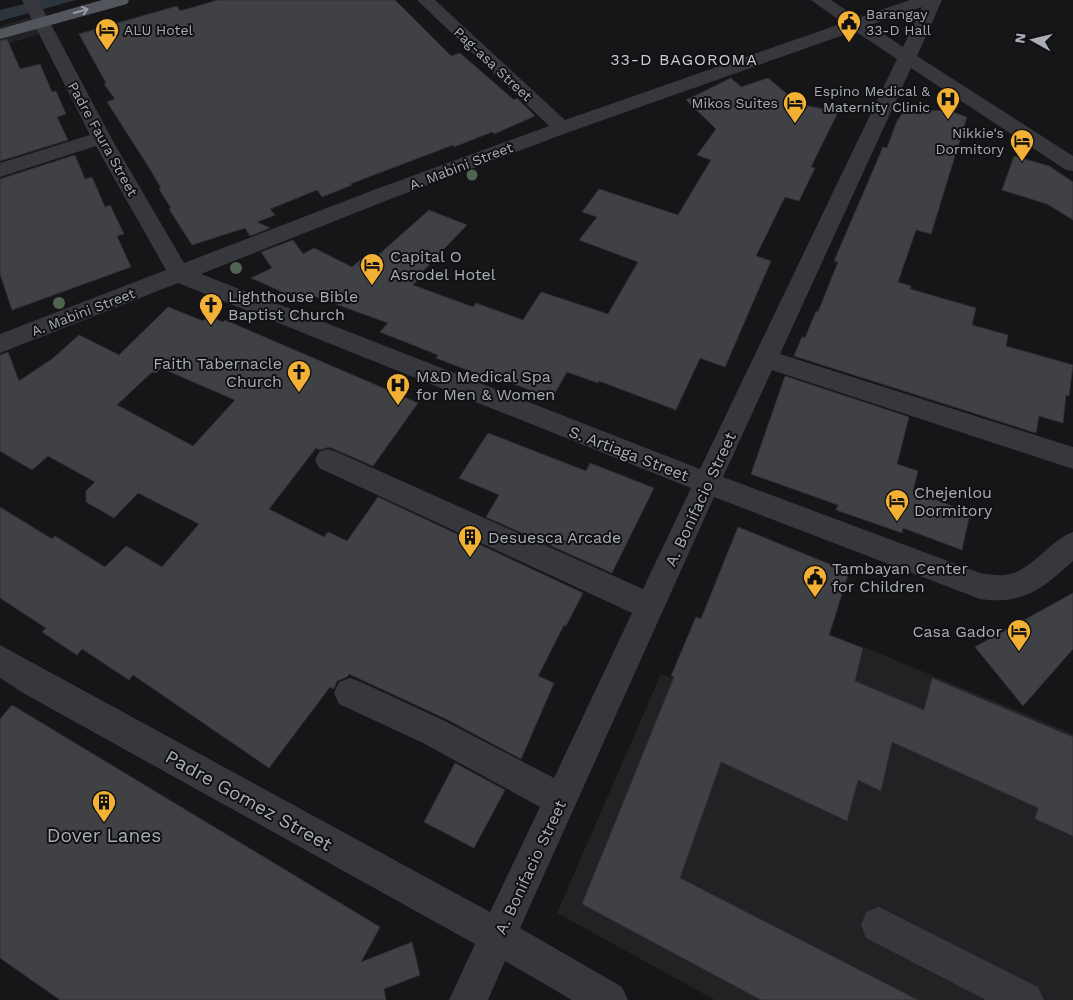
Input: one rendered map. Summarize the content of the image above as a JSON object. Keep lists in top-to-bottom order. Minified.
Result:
{"streets":{"street":["Pag-asa Street","Padre Faura Street","A. Mabini Street","S. Artiaga Street","A. Bonifacio Street","Padre Gomez Street"]},"crossings":[["Pag-asa Street","A. Mabini Street"],["Padre Faura Street","A. Mabini Street"],["Padre Faura Street","S. Artiaga Street"],["A. Mabini Street","S. Artiaga Street"],["S. Artiaga Street","A. Bonifacio Street"],["A. Bonifacio Street","Padre Gomez Street"]],"districts":["33-D BAGOROMA"],"places":{"public building":["Barangay 33-D Hall","Tambayan Center for Children"],"hotel":["ALU Hotel","Mikos Suites","Nikkie's Dormitory","Capital O Asrodel Hotel","Chejenlou Dormitory","Casa Gador"],"hospital":["Espino Medical & Maternity Clinic","M&D Medical Spa for Men & Women"],"church":["Lighthouse Bible Baptist Church","Faith Tabernacle Church"],"building":["Desuesca Arcade","Dover Lanes"]},"north":"left"}
